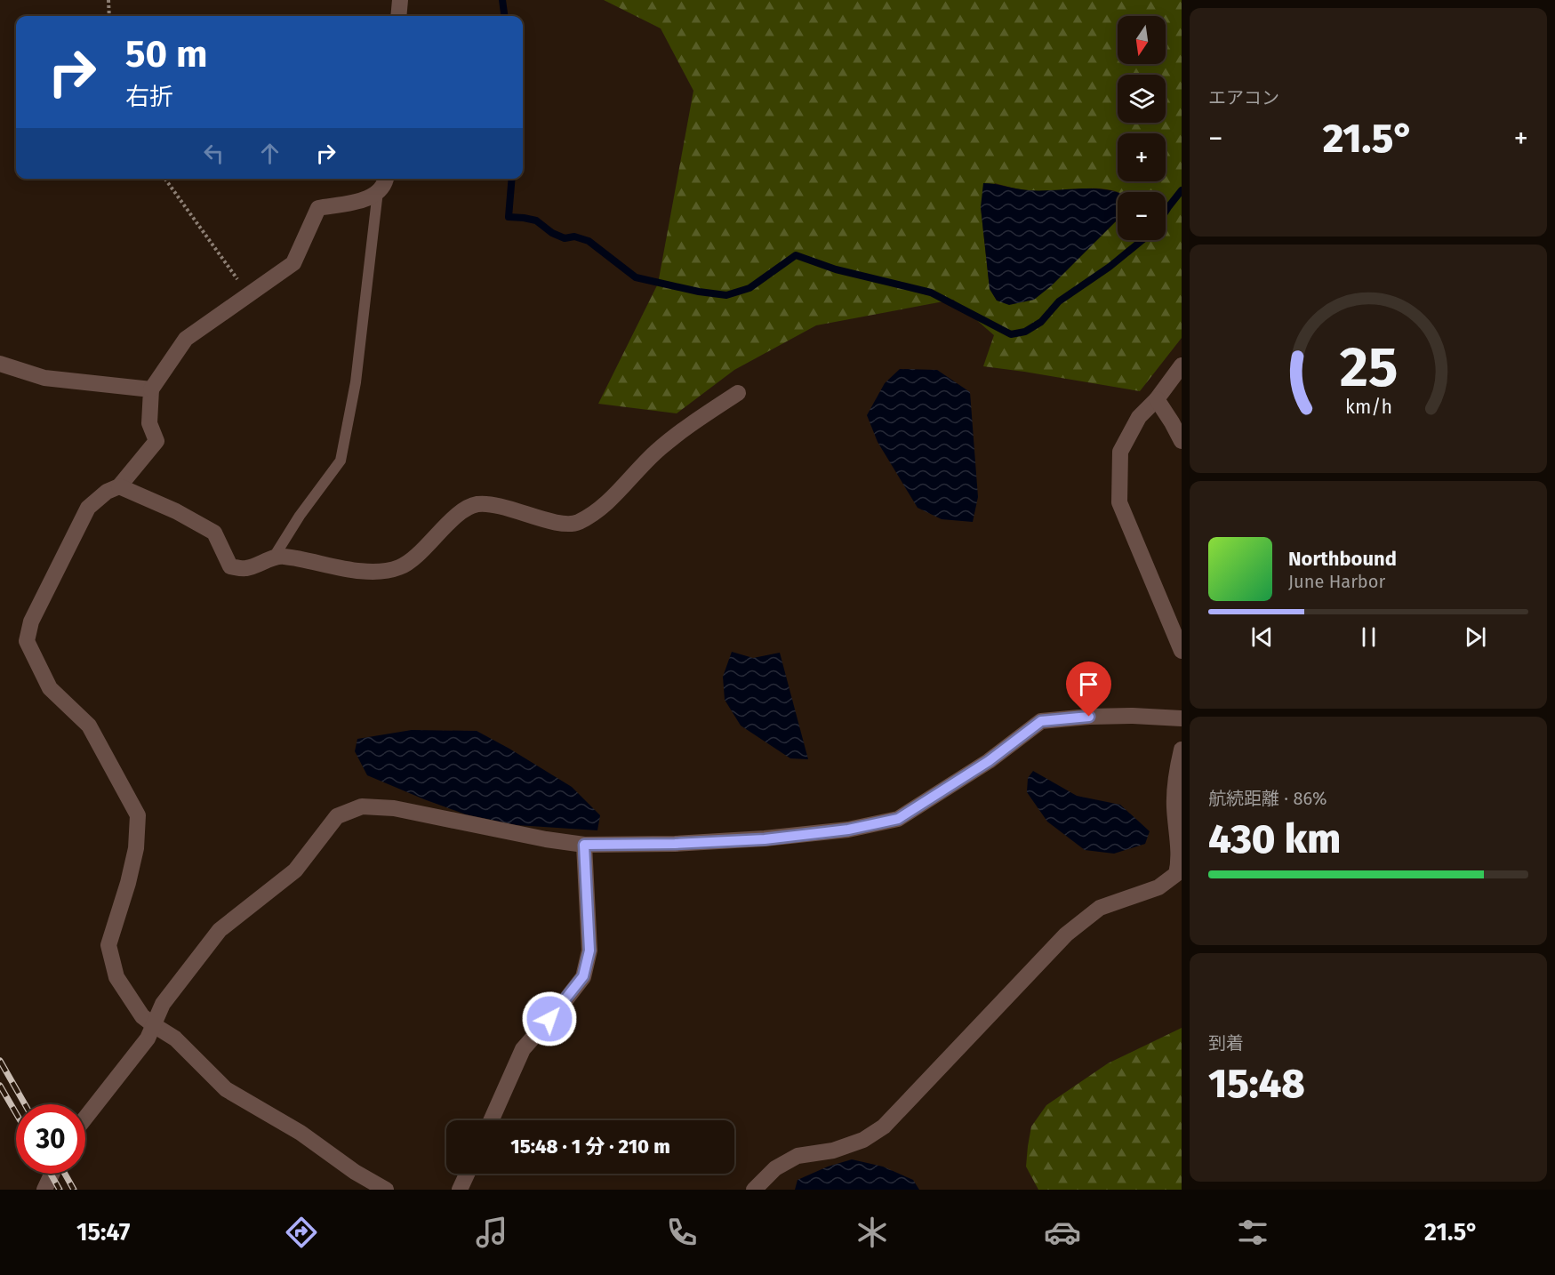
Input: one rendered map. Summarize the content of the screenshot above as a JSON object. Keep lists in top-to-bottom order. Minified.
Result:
{"north":"bottom","page":{"tile":["エアコン",["航続距離 · 86%","430 km"],["到着","15:48"]],"map_buttons":["+","−"],"turn":["50 m","右折"],"heat":["−","21.5°","+"],"song":["Northbound","June Harbor"],"limit":"30","trip":"15:48 · 1 分 · 210 m","tabs":["15:47","21.5°"],"gauge":["25","km/h"]}}
